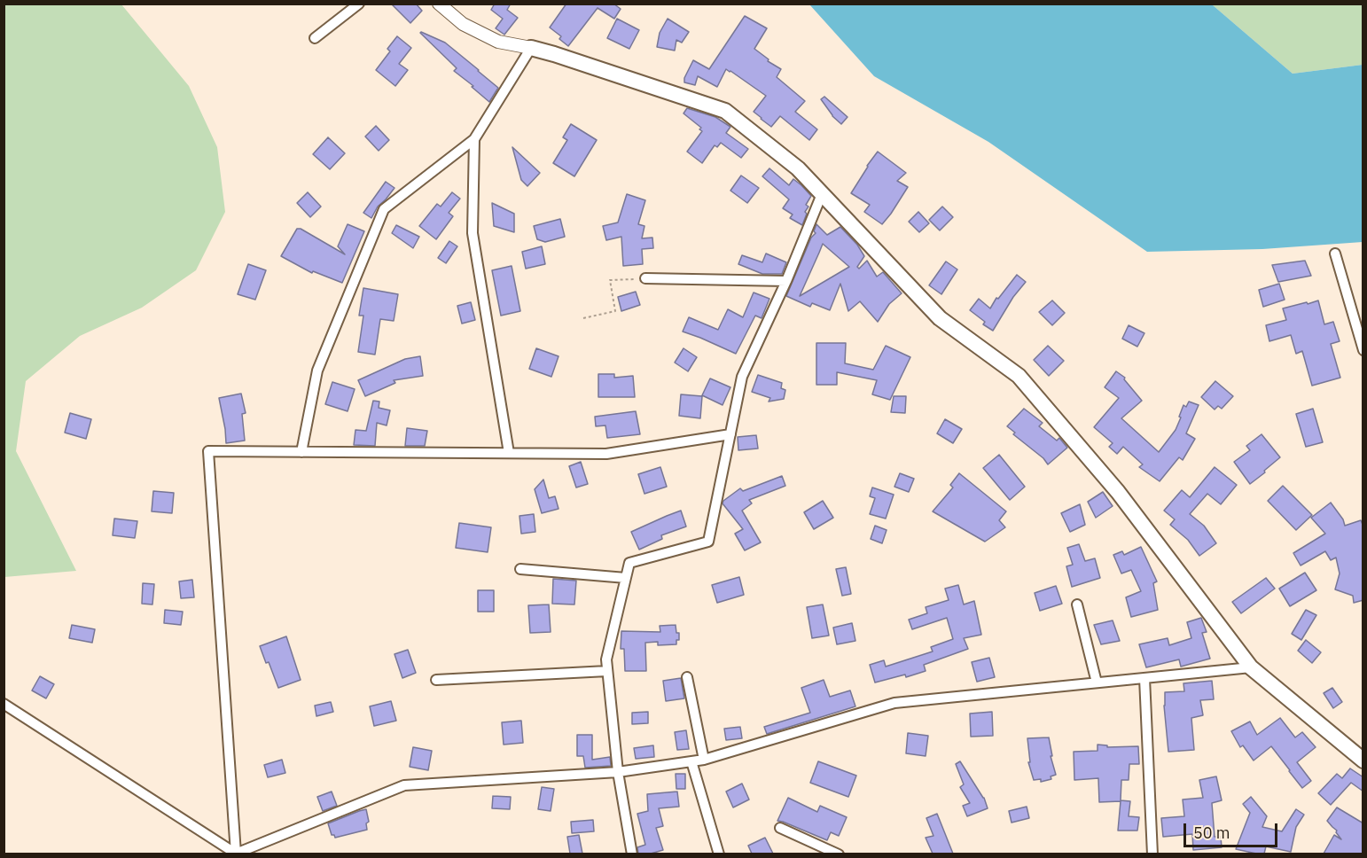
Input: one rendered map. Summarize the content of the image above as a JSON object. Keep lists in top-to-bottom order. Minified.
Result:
{"scale_bar":"50 m"}
